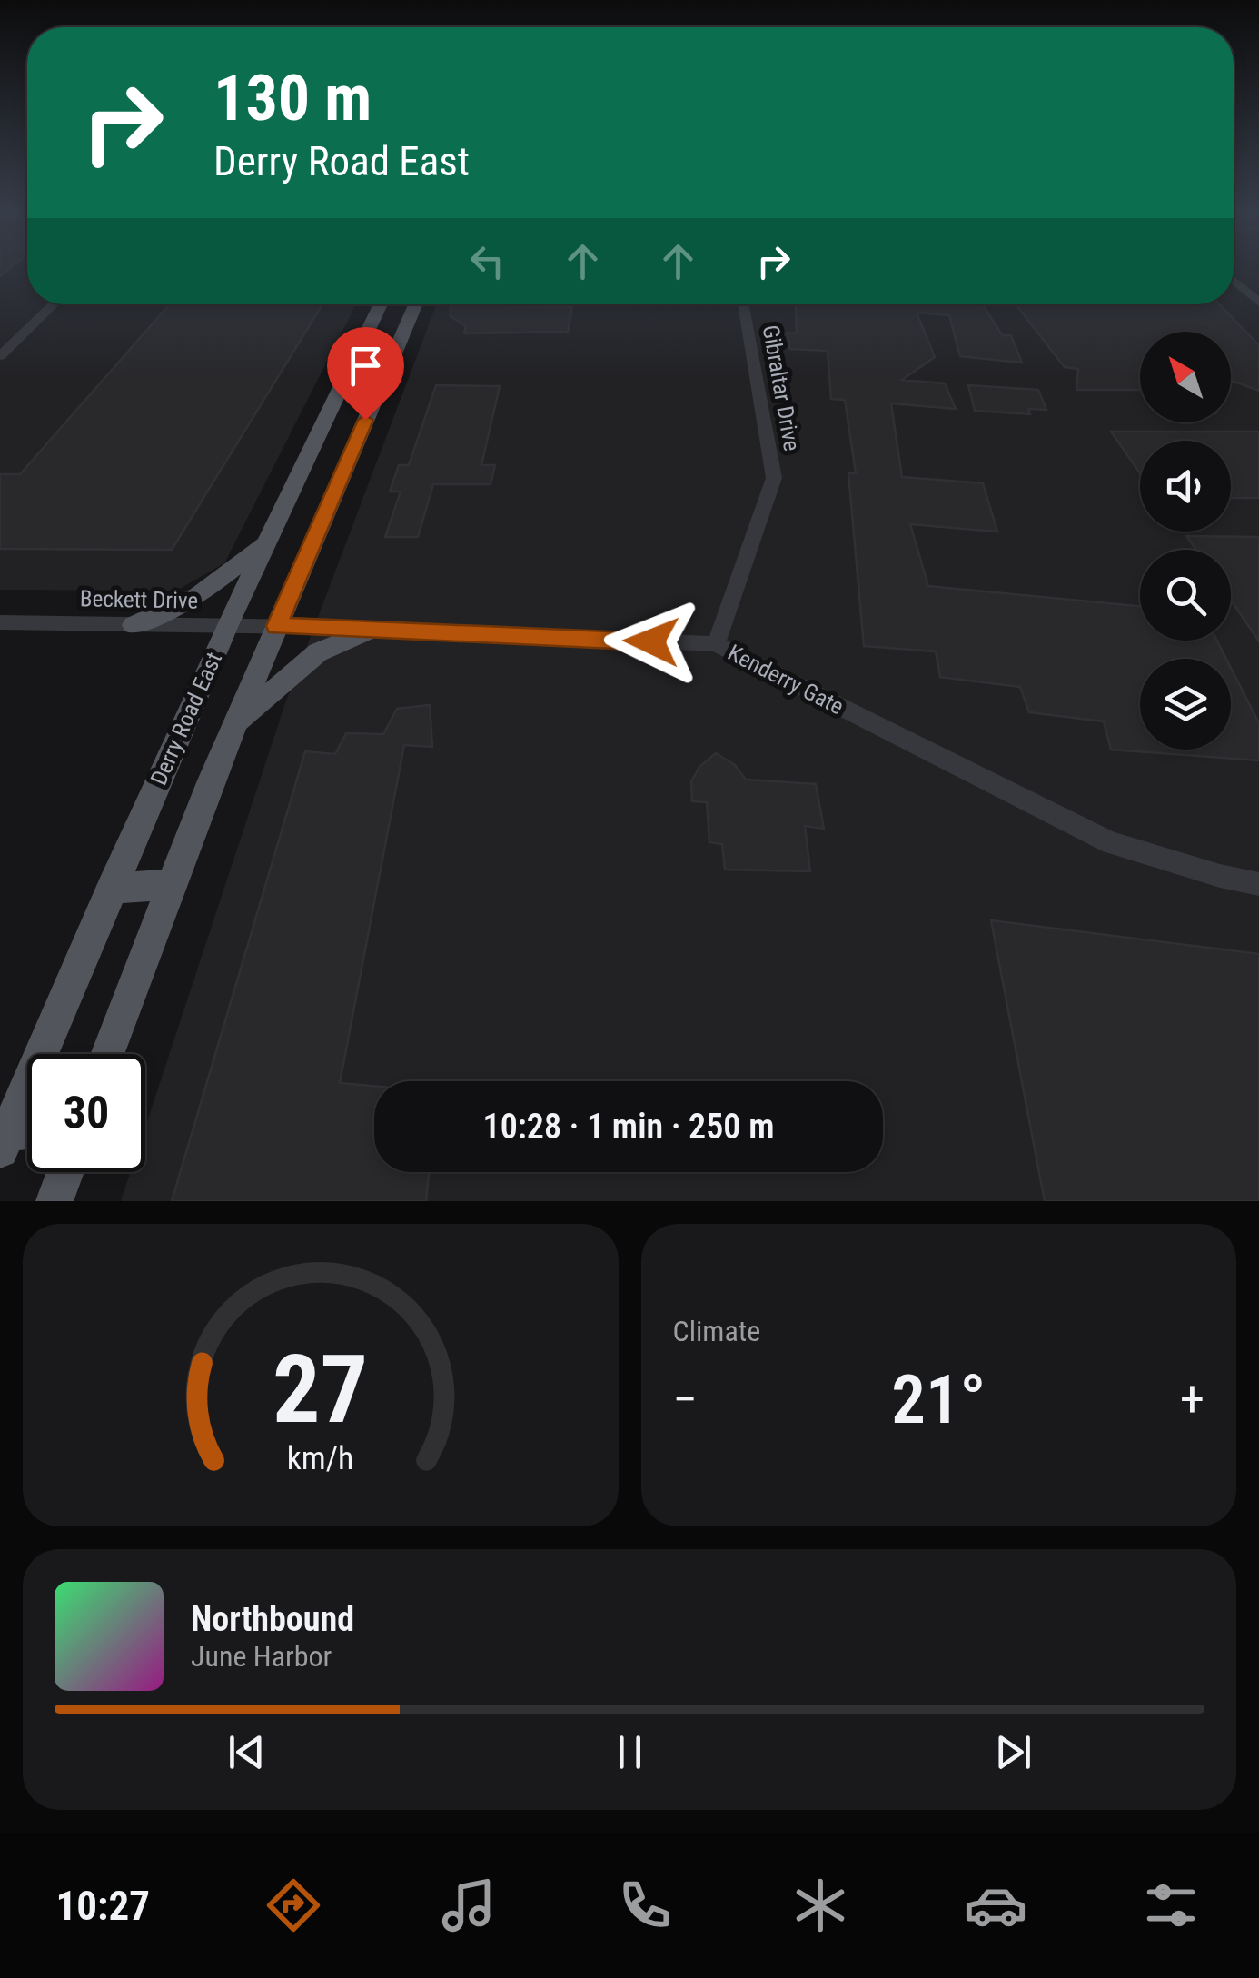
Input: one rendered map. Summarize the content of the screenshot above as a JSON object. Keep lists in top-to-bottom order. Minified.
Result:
{"streets":{"main road":["Derry Road East"],"street":["Gibraltar Drive","Beckett Drive","Kenderry Gate"]},"crossings":[["Gibraltar Drive","Kenderry Gate"],["Beckett Drive","Kenderry Gate"],["Beckett Drive","Derry Road East"],["Kenderry Gate","Derry Road East"]],"north":"top left","page":{"turn":["130 m","Derry Road East"],"limit":"30","trip":"10:28 · 1 min · 250 m","tile":"Climate","heat":["−","21°","+"],"song":["Northbound","June Harbor"],"tabs":"10:27","gauge":["27","km/h"]}}
